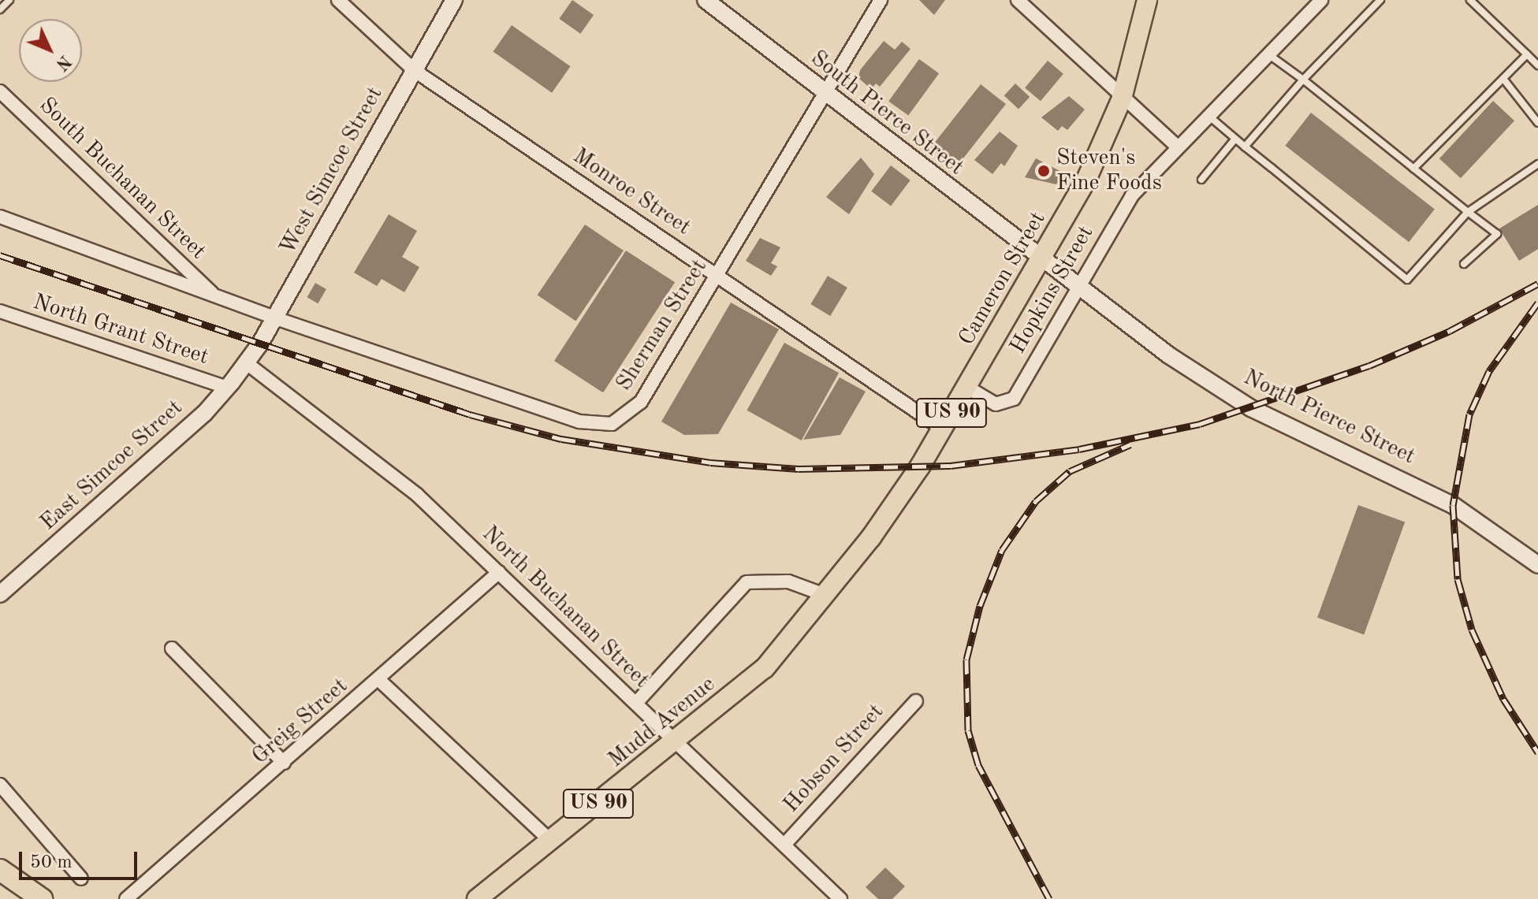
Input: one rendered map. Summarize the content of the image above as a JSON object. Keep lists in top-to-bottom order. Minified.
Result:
{"streets":{"main road":["Cameron Street","US 90","Mudd Avenue"],"street":["South Pierce Street","West Simcoe Street","South Buchanan Street","Monroe Street","Hopkins Street","Sherman Street","North Grant Street","North Pierce Street","East Simcoe Street","North Buchanan Street","Greig Street","Hobson Street"]},"crossings":[["South Pierce Street","Cameron Street"],["South Pierce Street","Sherman Street"],["South Pierce Street","North Pierce Street"],["West Simcoe Street","Monroe Street"],["West Simcoe Street","Sherman Street"],["West Simcoe Street","East Simcoe Street"],["West Simcoe Street","North Buchanan Street"],["South Buchanan Street","Sherman Street"],["Monroe Street","Cameron Street"],["Monroe Street","Sherman Street"],["Cameron Street","Hopkins Street"],["Cameron Street","North Pierce Street"],["Cameron Street","Mudd Avenue"],["Hopkins Street","North Pierce Street"],["North Grant Street","East Simcoe Street"],["East Simcoe Street","North Buchanan Street"],["North Buchanan Street","Greig Street"],["North Buchanan Street","Mudd Avenue"],["North Buchanan Street","Hobson Street"]],"places":["Steven's Fine Foods"],"scale_bar":"50 m","north":"bottom right"}
